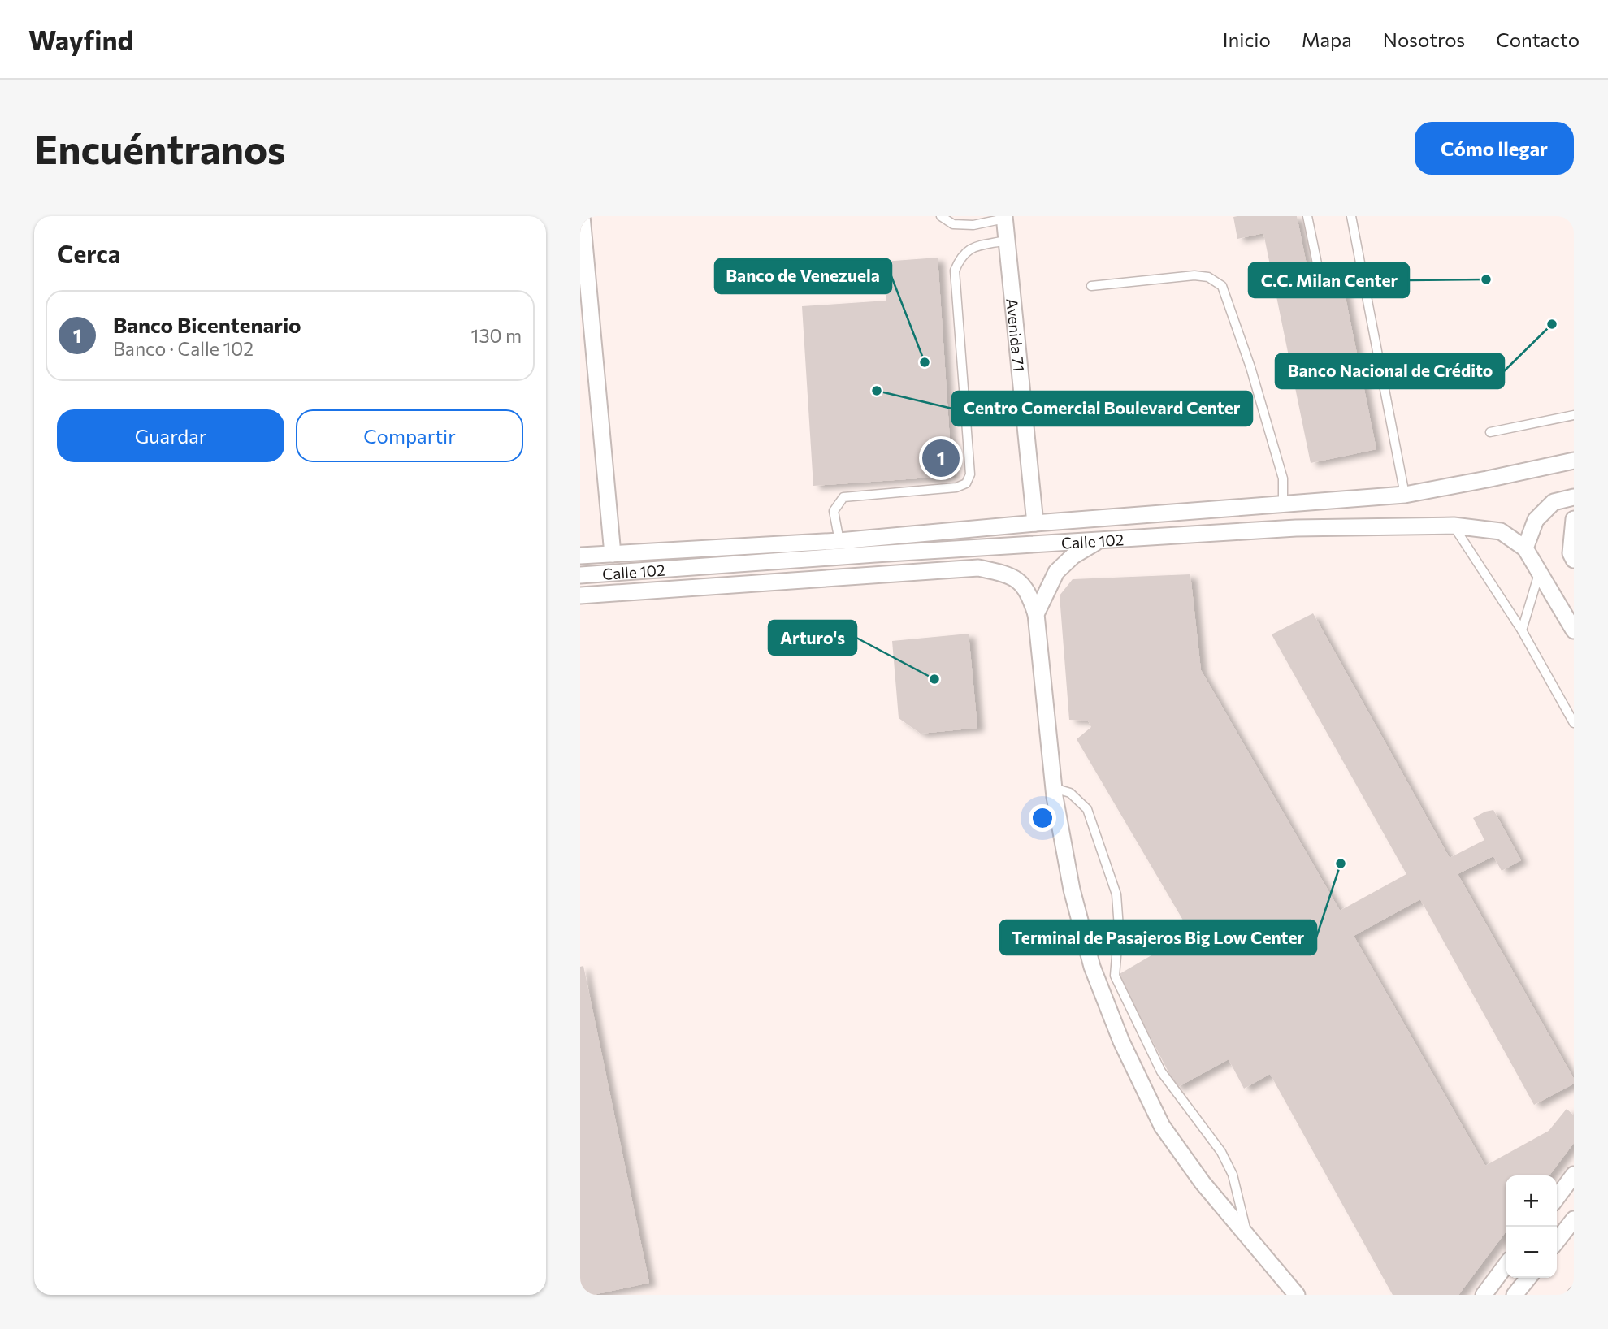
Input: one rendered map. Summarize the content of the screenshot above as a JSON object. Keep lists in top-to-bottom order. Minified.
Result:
{"streets":{"street":["Avenida 71","Calle 102"]},"crossings":[["Avenida 71","Calle 102"]],"places":["C.C. Milan Center","Banco Nacional de Crédito","Banco de Venezuela","Centro Comercial Boulevard Center","Arturo's","Terminal de Pasajeros Big Low Center"],"page":{"header":"Wayfind","nav":["Inicio","Mapa","Nosotros","Contacto"],"buttons":["Cómo llegar",["Guardar","Compartir"]],"title":"Encuéntranos","heading":"Cerca","list":[{"mark":"1","name":"Banco Bicentenario","note":"Banco · Calle 102","value":"130 m"}],"pins":"1","map_buttons":["+","−"]}}
